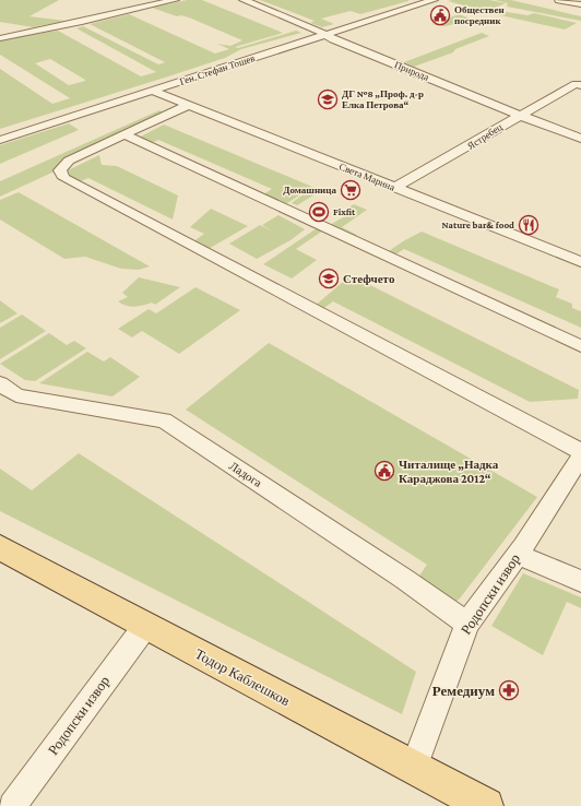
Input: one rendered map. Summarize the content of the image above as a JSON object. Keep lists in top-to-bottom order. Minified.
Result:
{"streets":{"main road":["Тодор Каблешков"],"street":["Ген. Стефан Тошев","Природа","Ястребец","Света Марина","Ладога","Родопски извор"]},"crossings":[["Ген. Стефан Тошев","Природа"],["Ген. Стефан Тошев","Света Марина"],["Природа","Ястребец"],["Ястребец","Света Марина"],["Ладога","Родопски извор"],["Родопски извор","Тодор Каблешков"]],"places":{"public building":["Обществен посредник","Читалище „Надка Караджова 2012“"],"school or university":["ДГ №8 „Проф. д-р Елка Петрова“","Стефчето"],"supermarket":["Домашница"],"sports":["Fixfit"],"restaurant":["Nature bar& food"],"pharmacy":["Ремедиум"]}}
